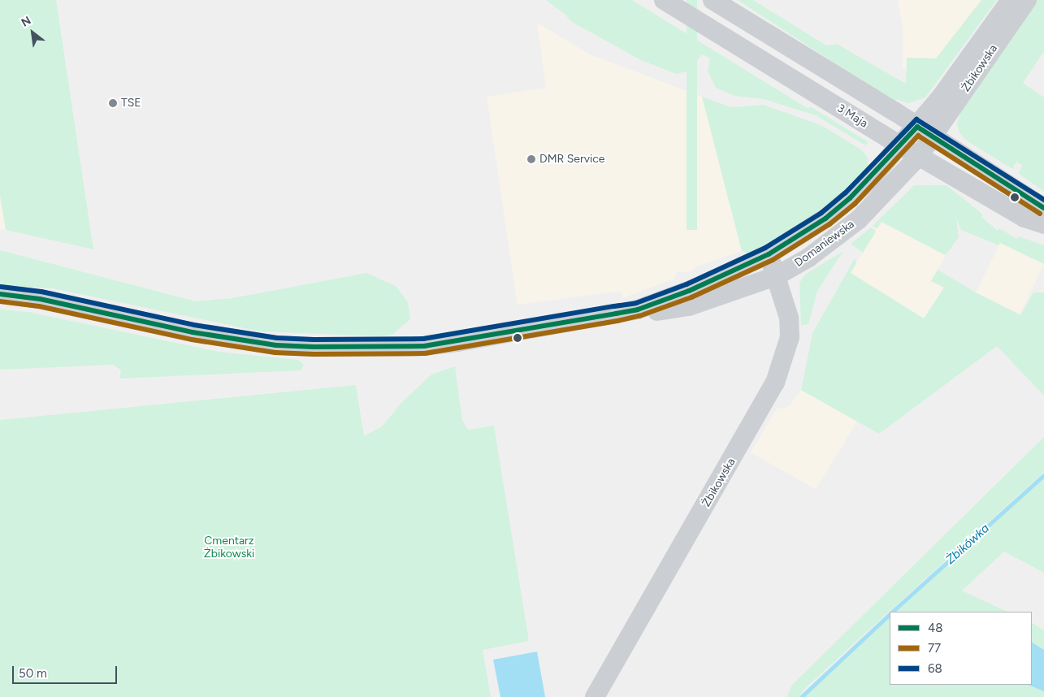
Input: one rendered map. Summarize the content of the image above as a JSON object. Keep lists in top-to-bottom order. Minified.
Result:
{"streets":{"main road":["Żbikowska","3 Maja","Domaniewska"]},"crossings":[["Żbikowska","Domaniewska"],["3 Maja","Domaniewska"]],"water":["Żbikówka"],"parks":["Cmentarz Żbikowski"],"places":["TSE","DMR Service"],"lines":["transit line 68","transit line 48","transit line 77"],"legend":["48","77","68"],"scale_bar":"50 m","north":"top left"}
